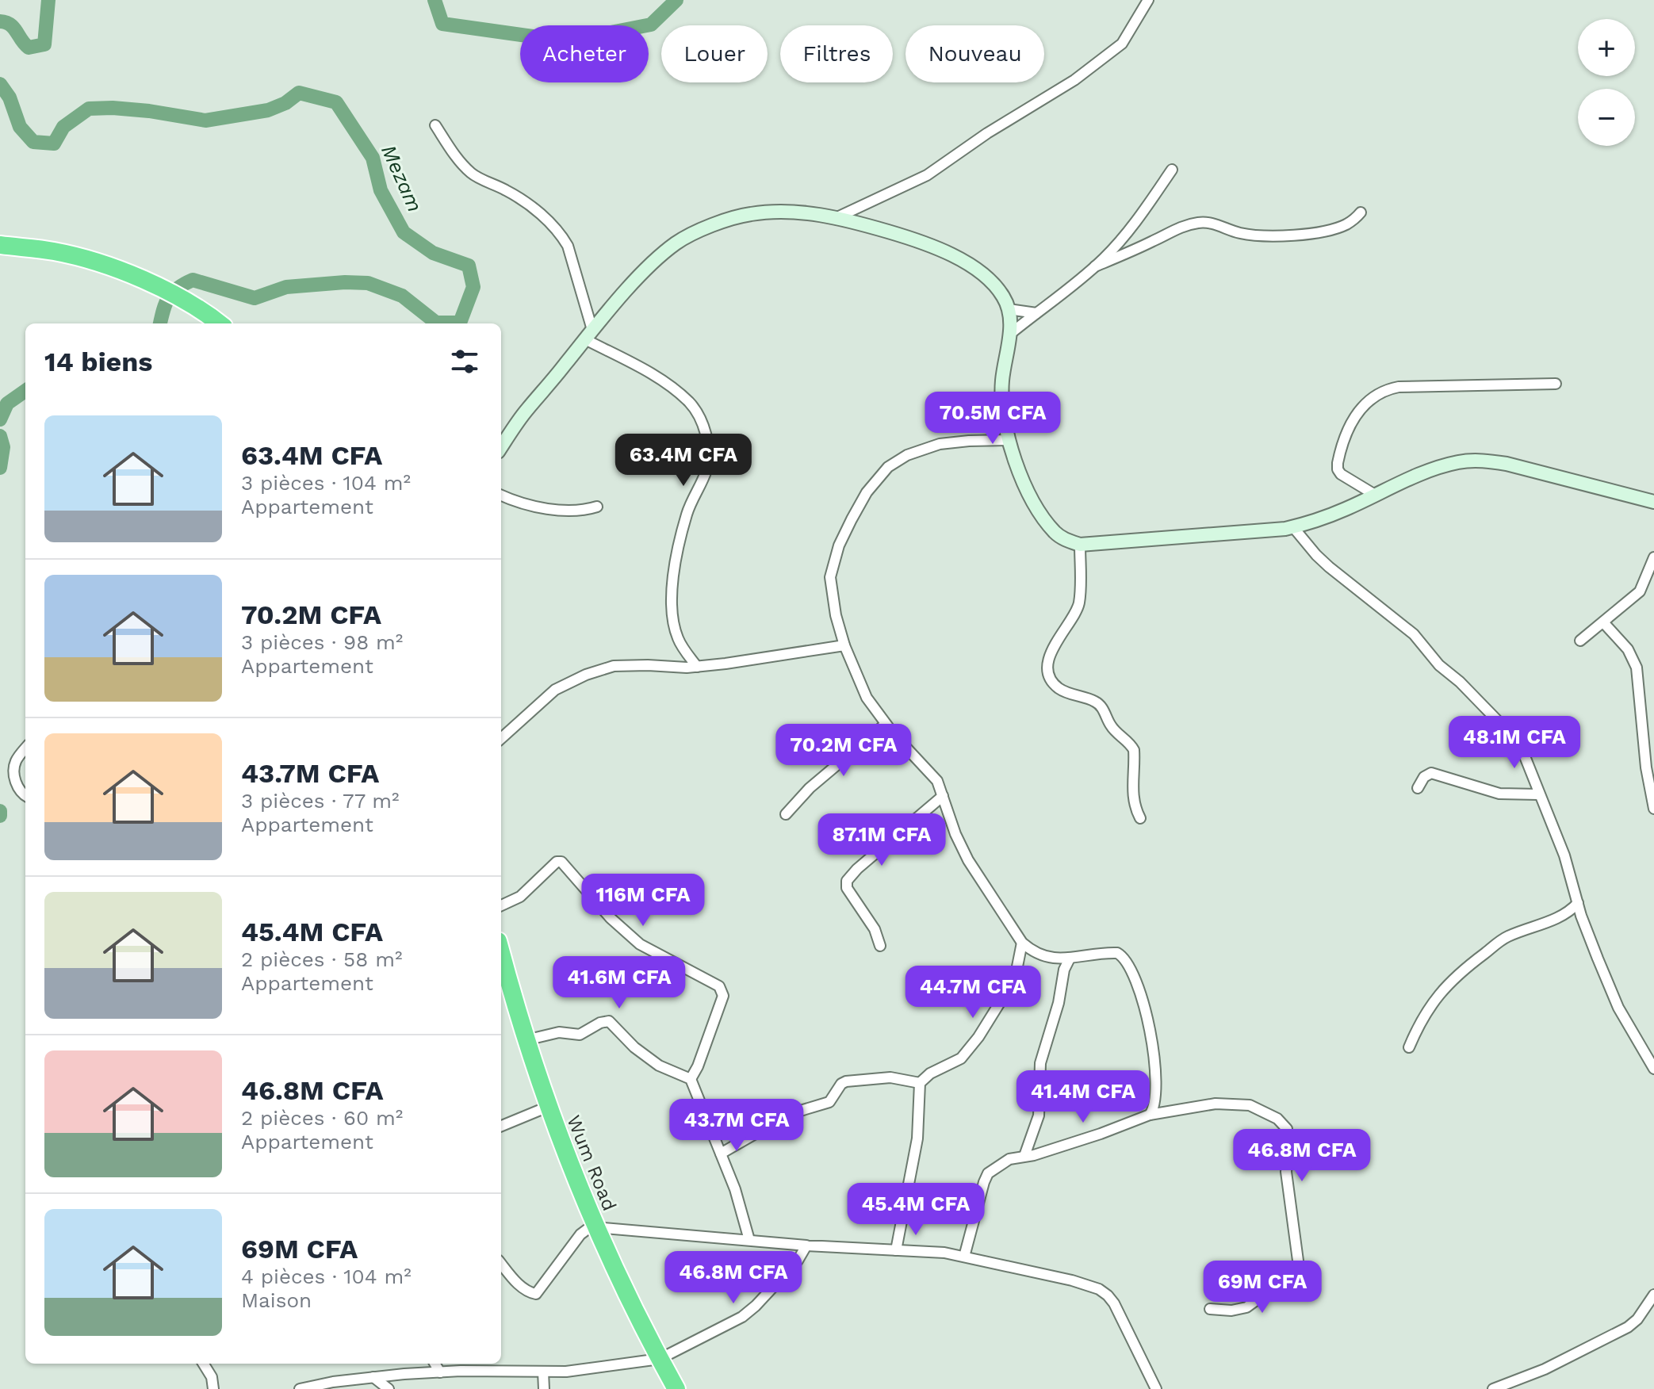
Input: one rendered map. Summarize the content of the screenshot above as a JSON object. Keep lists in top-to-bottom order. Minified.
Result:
{"streets":{"highway":["Wum Road"]},"water":["Mezam"],"page":{"map_buttons":["+","−"],"chip":["Acheter","Louer","Filtres","Nouveau"],"heading":"14 biens","price":["70.5M CFA","63.4M CFA","48.1M CFA","70.2M CFA","87.1M CFA","116M CFA","41.6M CFA","44.7M CFA","41.4M CFA","43.7M CFA","46.8M CFA","45.4M CFA","46.8M CFA","69M CFA"],"list":[{"name":"63.4M CFA","note":"3 pièces · 104 m² · Appartement"},{"name":"70.2M CFA","note":"3 pièces · 98 m² · Appartement"},{"name":"43.7M CFA","note":"3 pièces · 77 m² · Appartement"},{"name":"45.4M CFA","note":"2 pièces · 58 m² · Appartement"},{"name":"46.8M CFA","note":"2 pièces · 60 m² · Appartement"},{"name":"69M CFA","note":"4 pièces · 104 m² · Maison"}]}}
